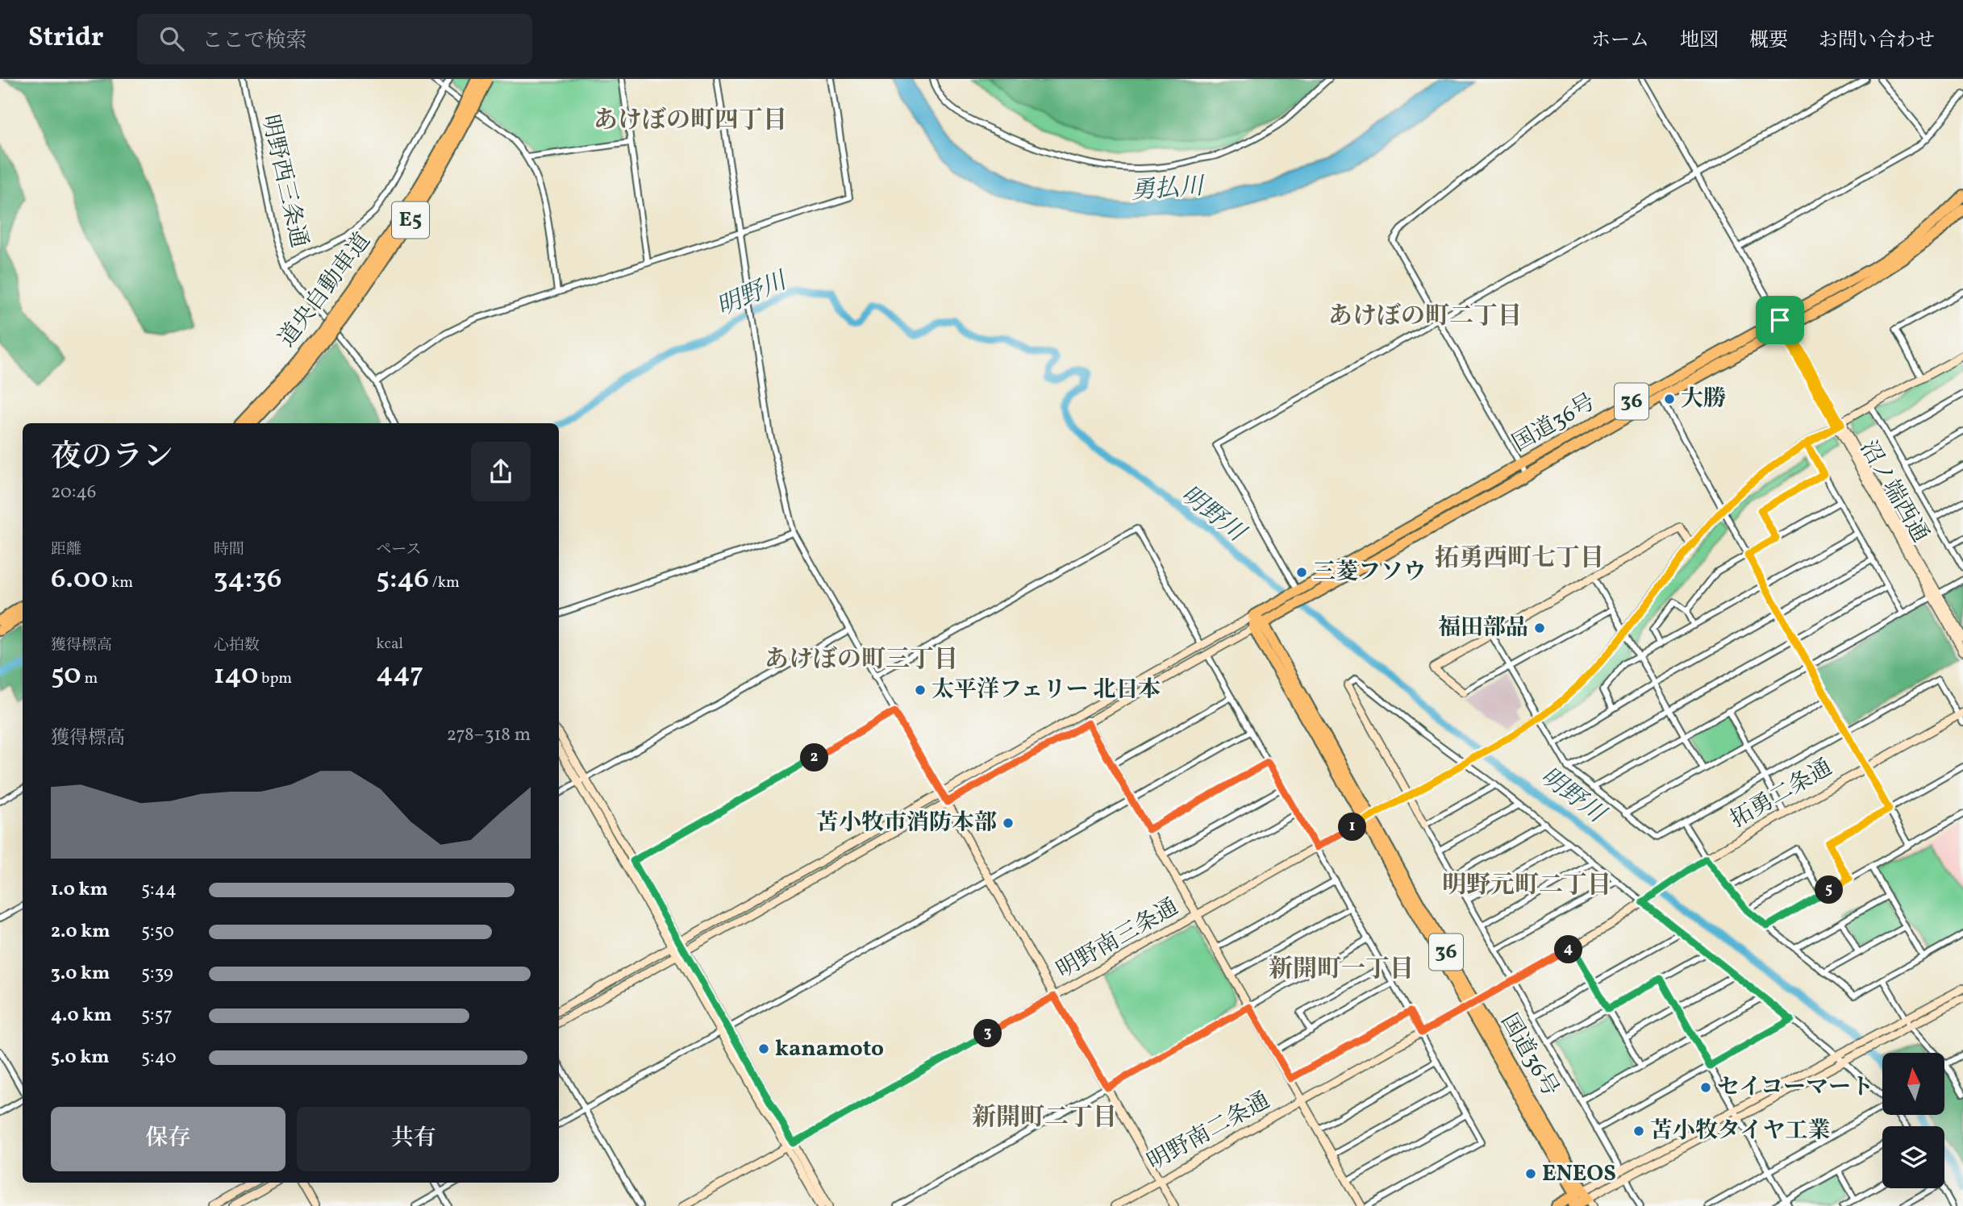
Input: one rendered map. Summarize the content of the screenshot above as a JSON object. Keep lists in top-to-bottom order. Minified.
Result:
{"streets":{"highway":["E5","道央自動車道","36","国道36号"],"street":["明野西三条通","沼ノ端西通","拓勇二条通","明野南三条通","明野南二条通"]},"crossings":[["36","国道36号"],["国道36号","沼ノ端西通"],["国道36号","明野南三条通"],["国道36号","明野南二条通"],["沼ノ端西通","明野南三条通"]],"districts":["あけぼの町四丁目","あけぼの町二丁目","拓勇西町七丁目","あけぼの町三丁目","明野元町二丁目","新開町一丁目","新開町二丁目"],"water":["勇払川","明野川"],"places":["大勝","三菱フソウ","福田部品","太平洋フェリー 北日本","苫小牧市消防本部","kanamoto","セイコーマート","苫小牧タイヤ工業","ENEOS"],"north":"top","page":{"header":"Stridr","search":"ここで検索","nav":["ホーム","地図","概要","お問い合わせ"],"heading":["夜のラン","20:46"],"stats":[["距離","6.00 km"],["時間","34:36"],["ペース","5:46 /km"],["獲得標高","50 m"],["心拍数","140 bpm"],["kcal","447"]],"chart":["獲得標高","278–318 m"],"pins":["2","1","5","4","3"],"list":[{"name":"1.0 km","note":"5:44"},{"name":"2.0 km","note":"5:50"},{"name":"3.0 km","note":"5:39"},{"name":"4.0 km","note":"5:57"},{"name":"5.0 km","note":"5:40"}],"buttons":["保存","共有"]}}
